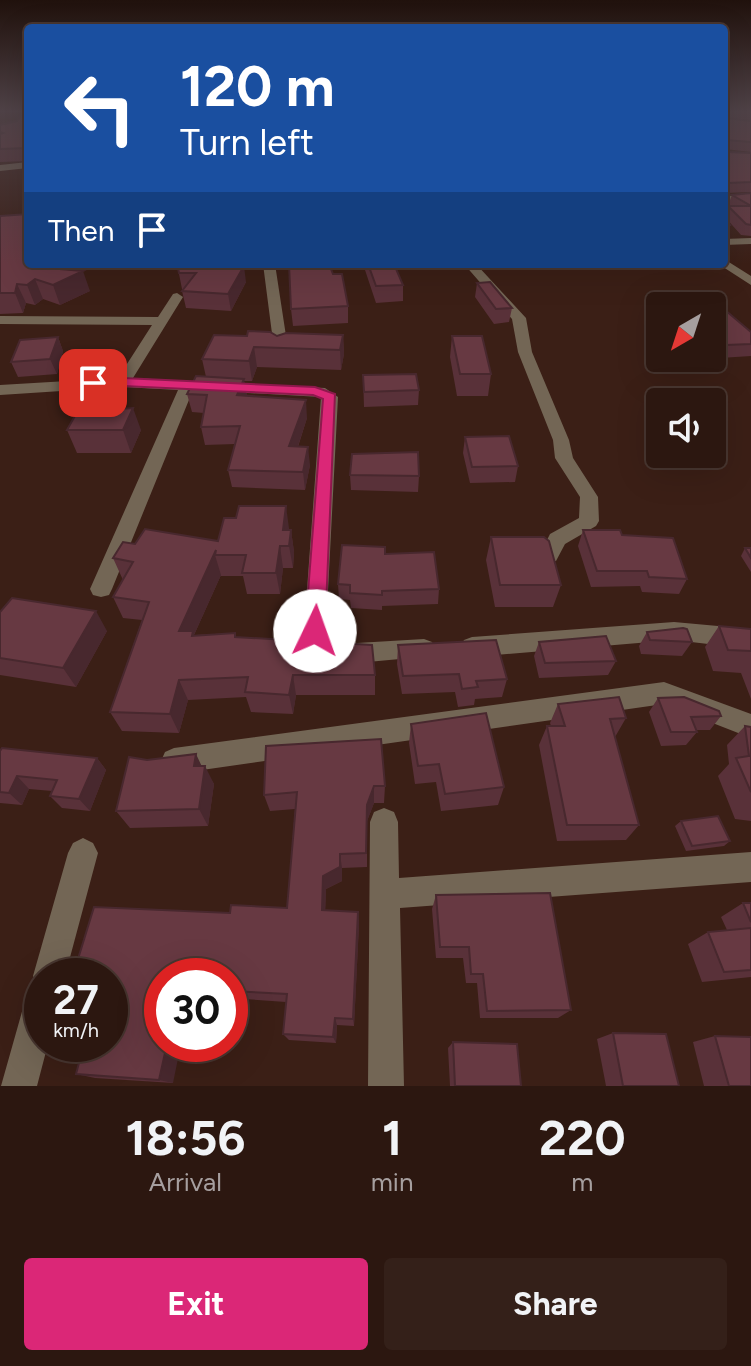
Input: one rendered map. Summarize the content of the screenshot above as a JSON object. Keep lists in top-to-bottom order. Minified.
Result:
{"north":"bottom left","page":{"turn":["120 m","Turn left"],"then":"Then","speed":"27 km/h","limit":"30","eta":["18:56","Arrival","1","min","220","m"],"buttons":["Exit","Share"]}}
